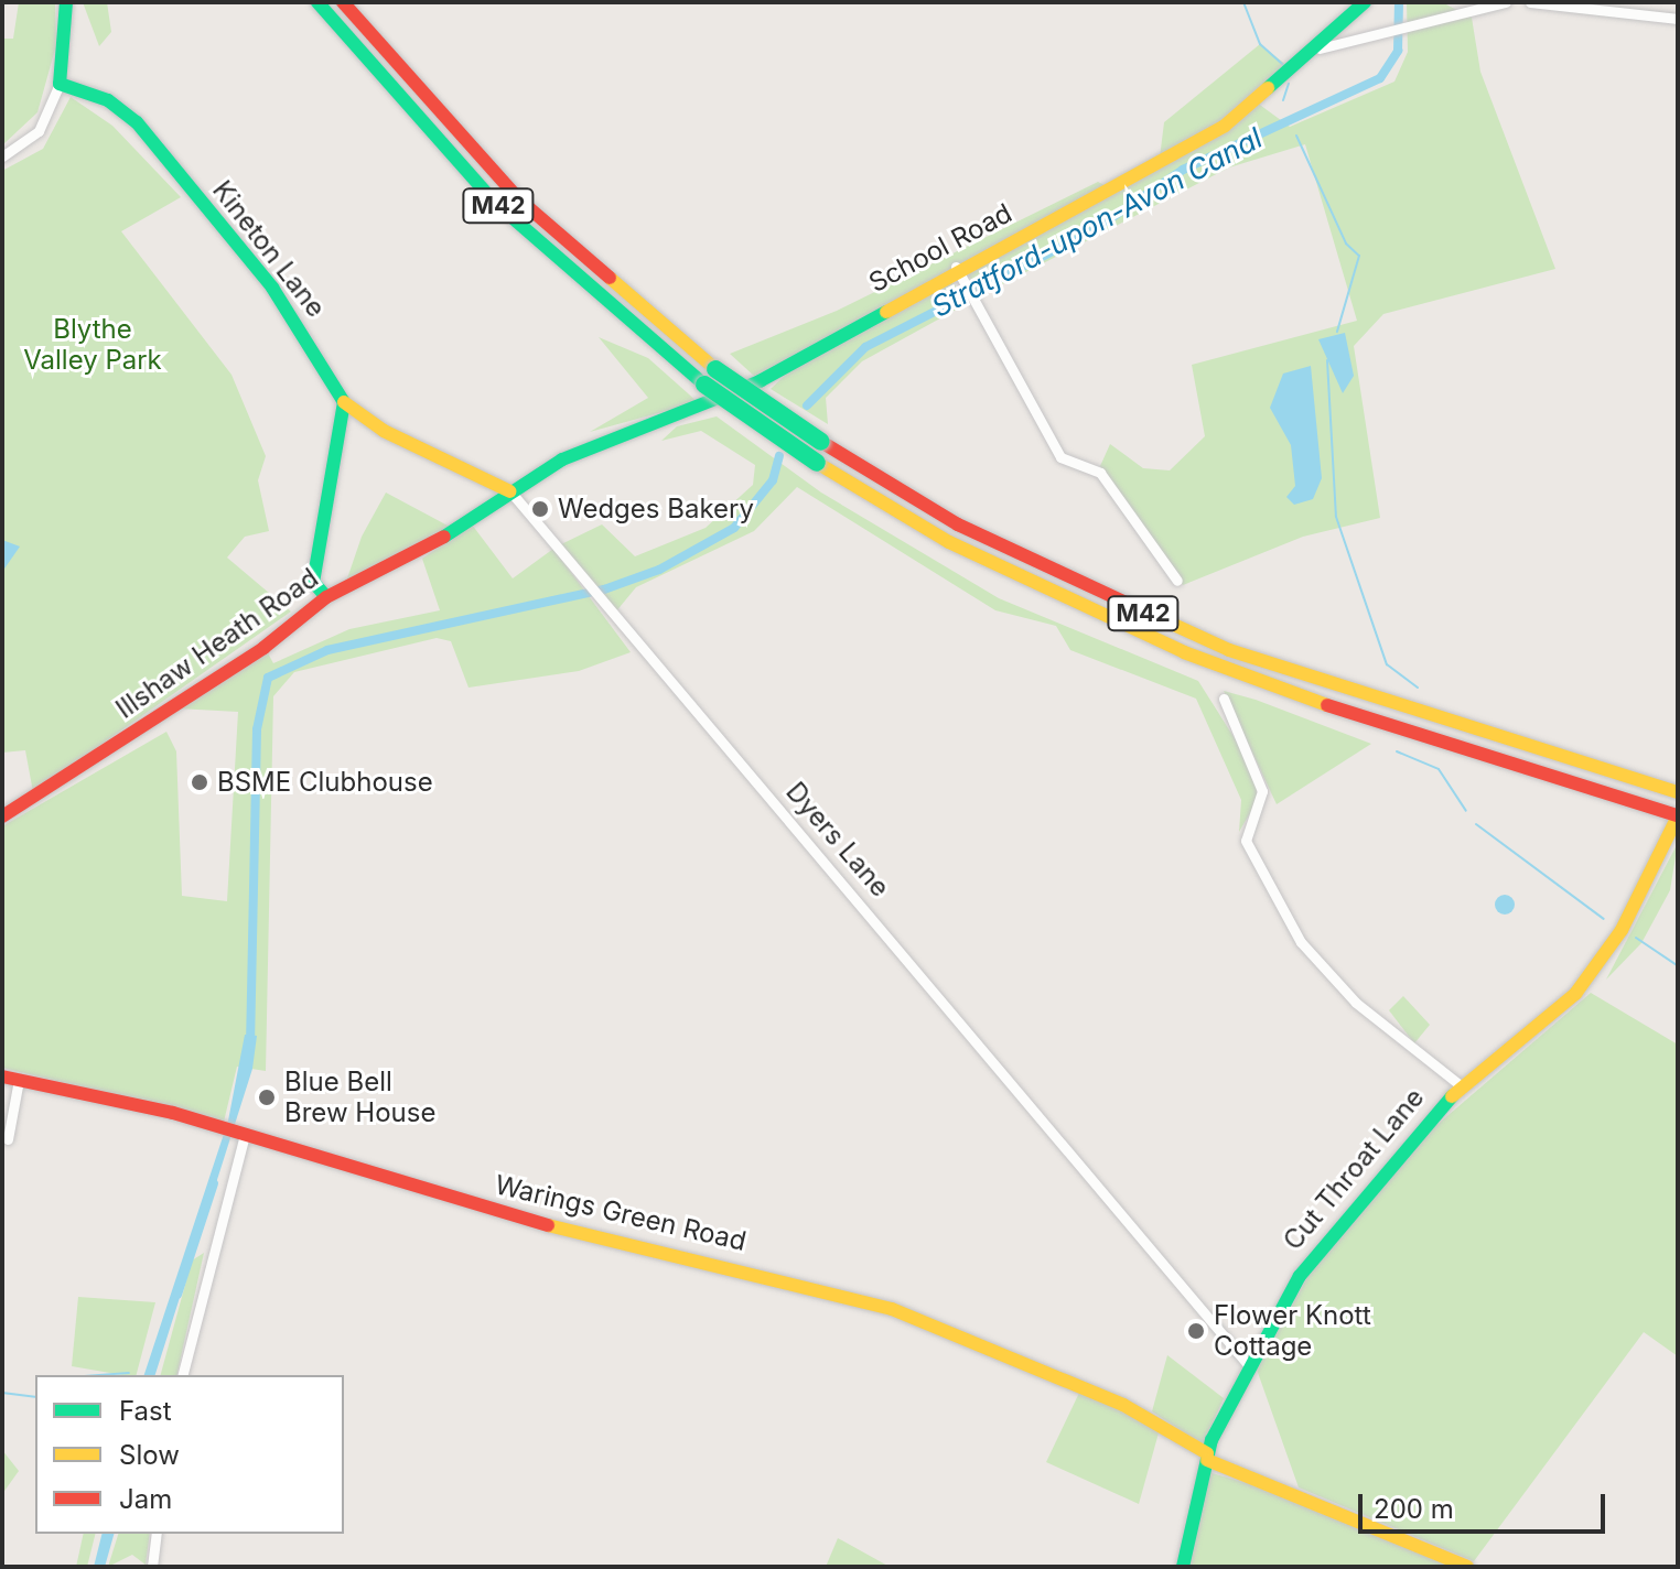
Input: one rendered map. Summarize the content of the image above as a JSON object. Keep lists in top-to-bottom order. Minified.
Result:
{"streets":{"main road":["M42","School Road","Kineton Lane","Illshaw Heath Road","Dyers Lane","Cut Throat Lane","Warings Green Road"]},"crossings":[["M42","Cut Throat Lane"],["School Road","Illshaw Heath Road"],["School Road","Dyers Lane"],["Kineton Lane","Dyers Lane"],["Illshaw Heath Road","Dyers Lane"],["Dyers Lane","Cut Throat Lane"],["Cut Throat Lane","Warings Green Road"]],"water":["Stratford-upon-Avon Canal"],"parks":["Blythe Valley Park"],"places":["Wedges Bakery","BSME Clubhouse","Blue Bell Brew House","Flower Knott Cottage"],"legend":["Fast","Slow","Jam"],"scale_bar":"200 m"}
